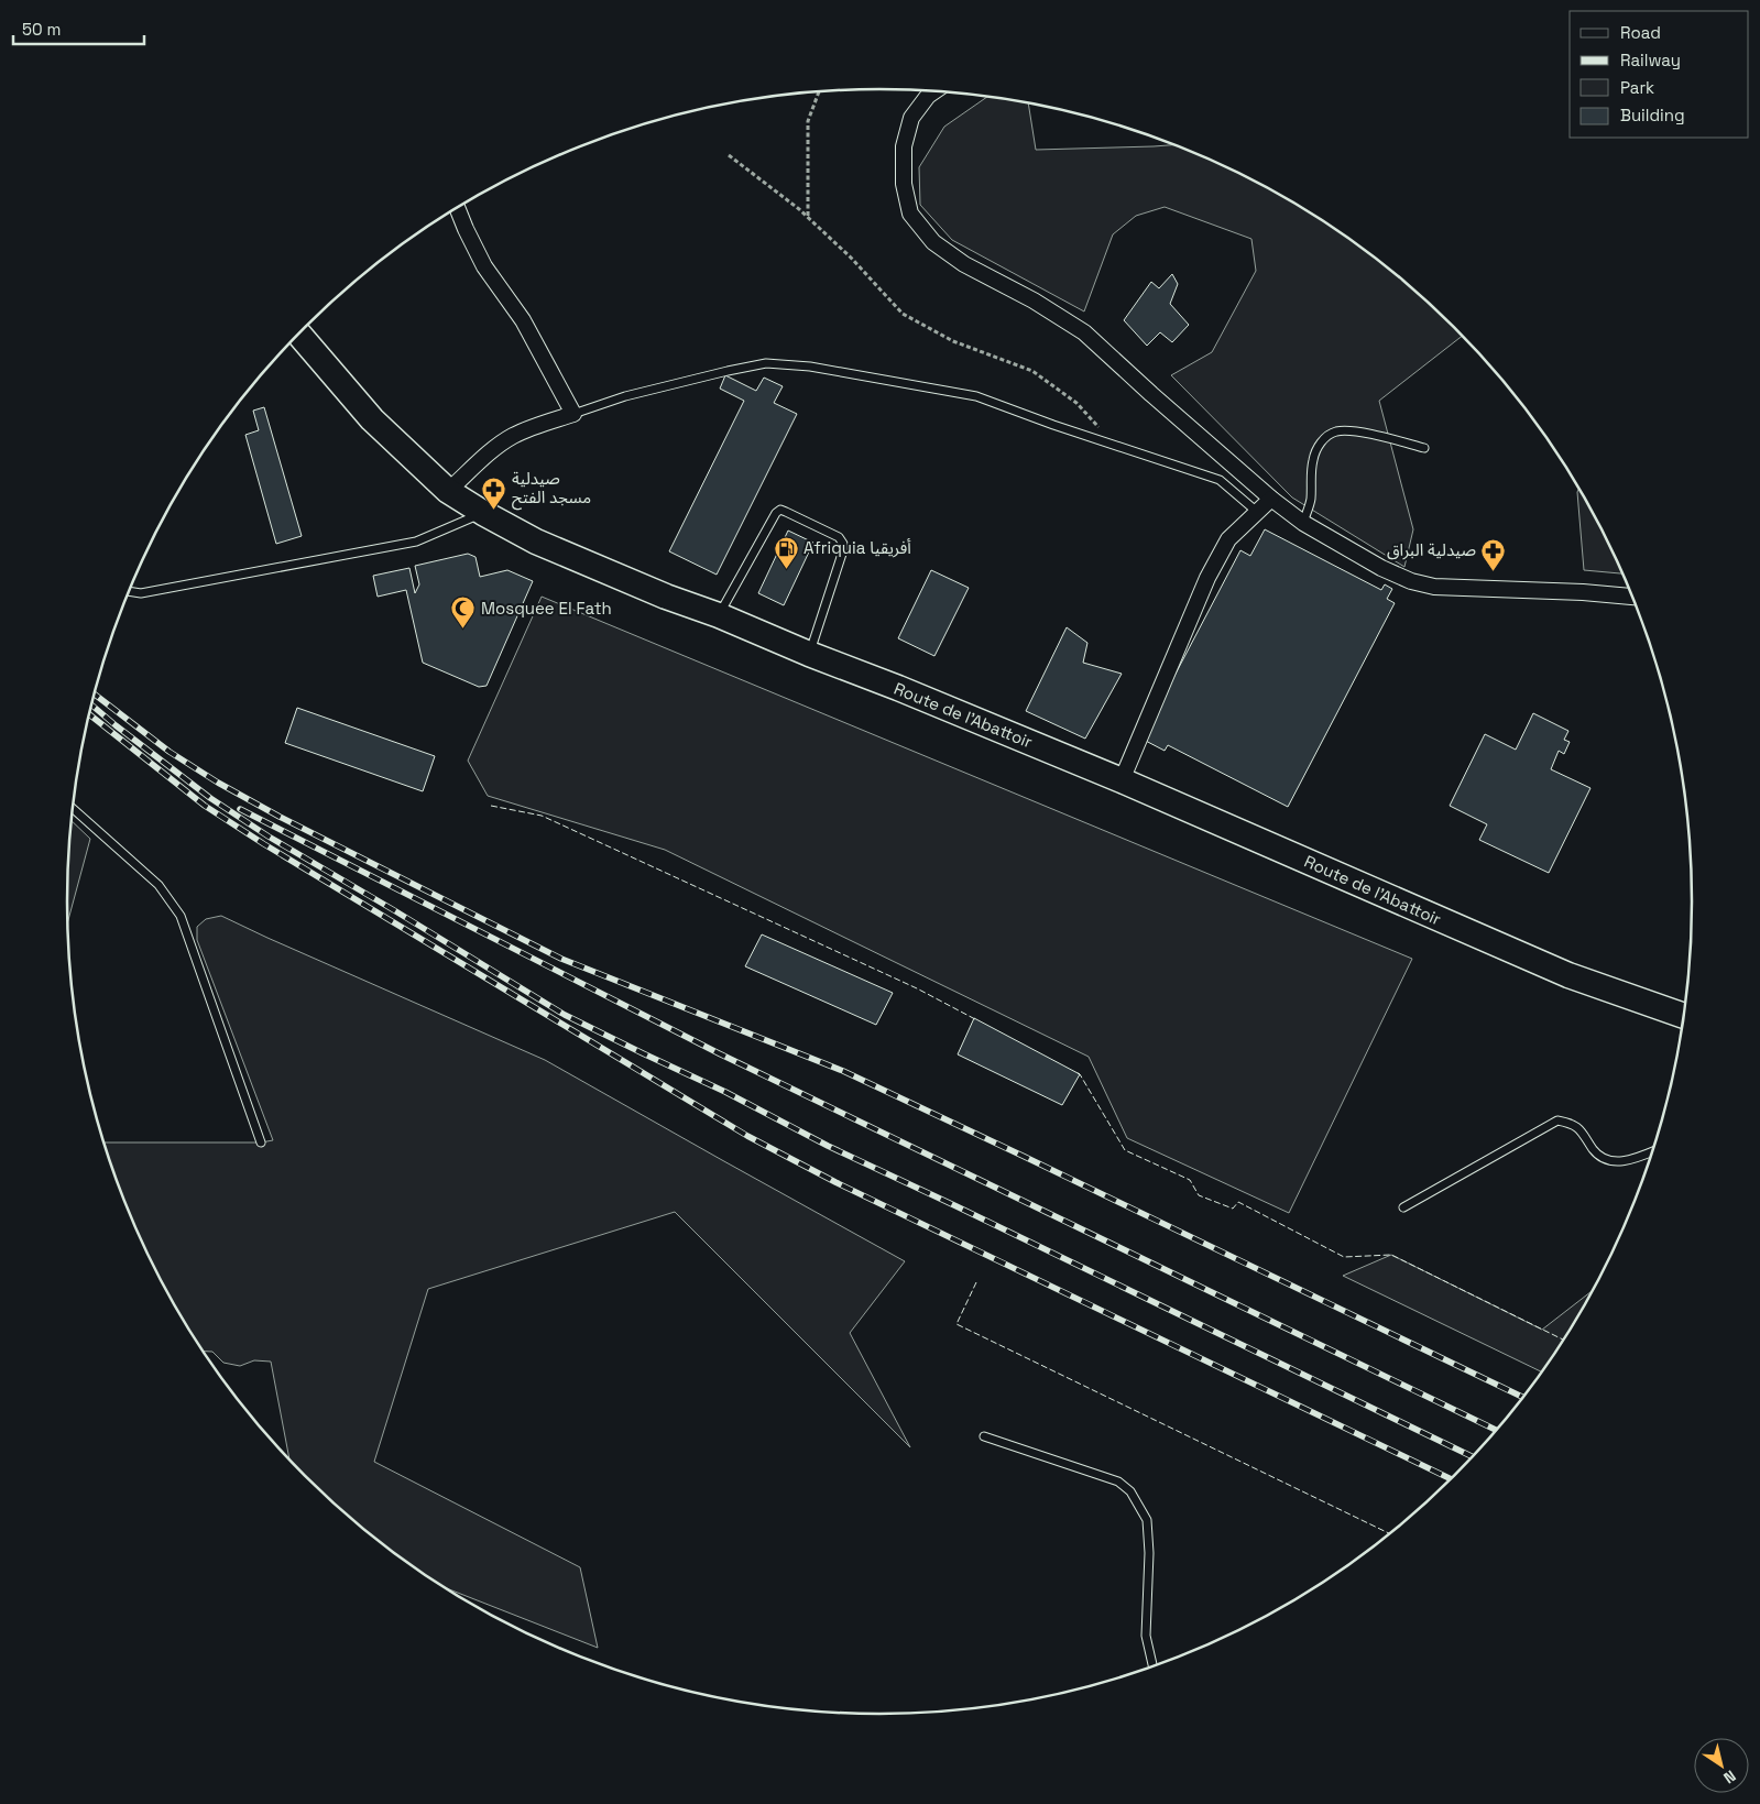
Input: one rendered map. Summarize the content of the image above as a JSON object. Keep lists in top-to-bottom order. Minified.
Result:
{"streets":{"main road":["Route de l’Abattoir"]},"places":{"pharmacy":["صيدلية مسجد الفتح","صيدلية البراق"],"fuel station":["Afriquia أفريقيا"],"mosque":["Mosquee El Fath"]},"legend":["Road","Railway","Park","Building"],"scale_bar":"50 m","north":"bottom right"}
